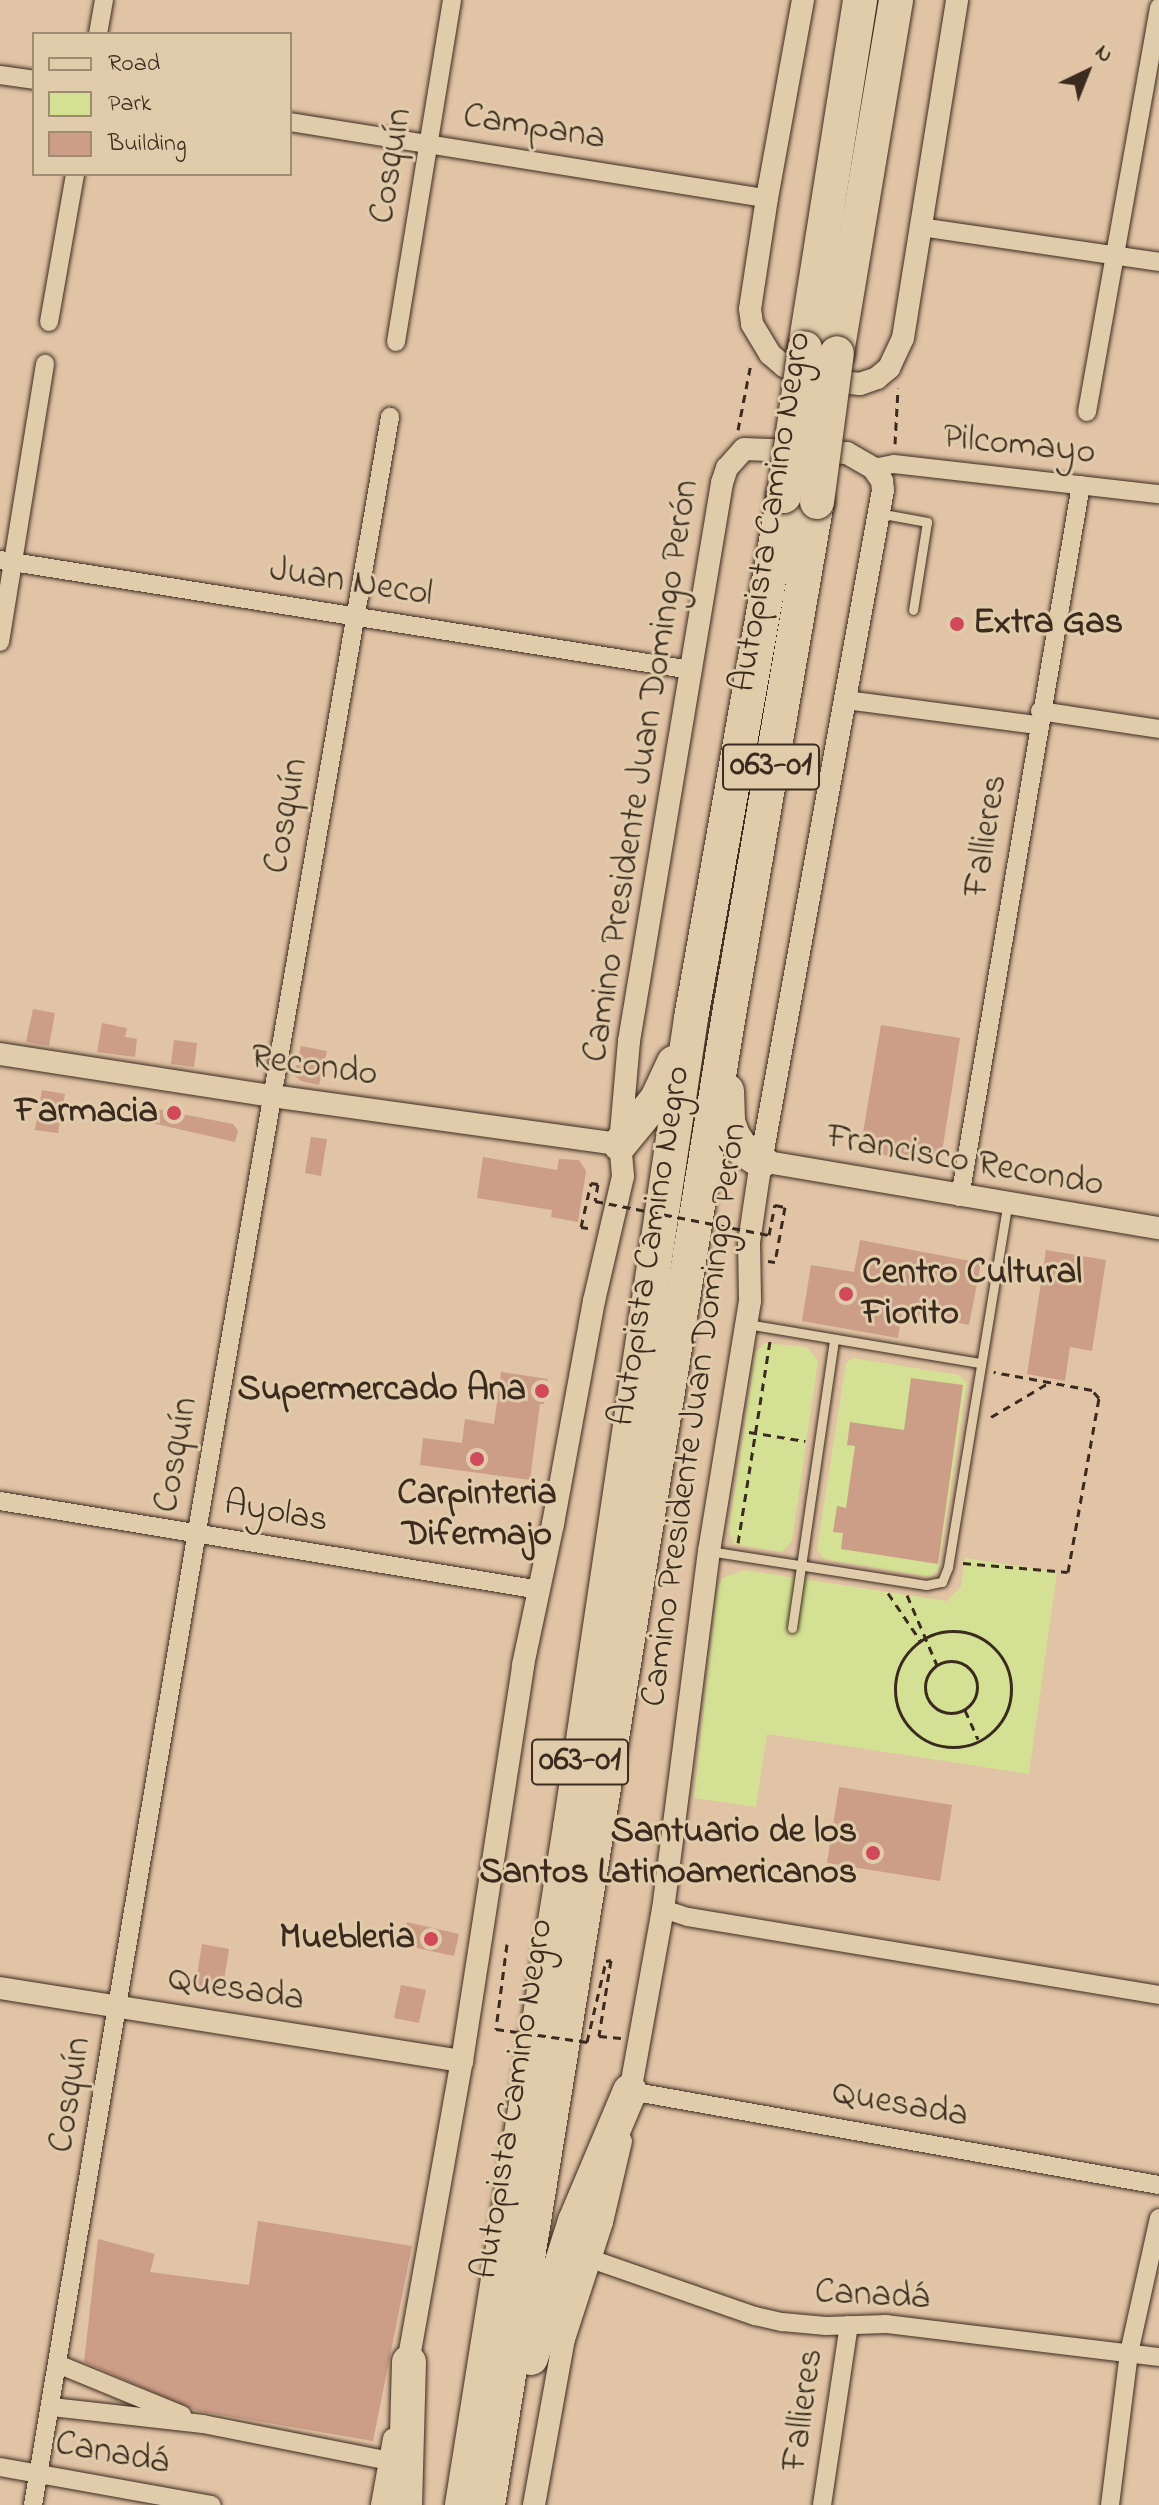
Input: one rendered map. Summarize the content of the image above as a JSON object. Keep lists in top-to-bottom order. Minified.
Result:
{"streets":{"highway":["Autopista Camino Negro","063-01"],"street":["Campana","Cosquín","Pilcomayo","Juan Necol","Camino Presidente Juan Domingo Perón","Fallieres","Recondo","Francisco Recondo","Ayolas","Quesada","Canadá"]},"crossings":[["Campana","Cosquín"],["Cosquín","Juan Necol"],["Cosquín","Recondo"],["Cosquín","Ayolas"],["Cosquín","Quesada"],["Cosquín","Canadá"],["Pilcomayo","Camino Presidente Juan Domingo Perón"],["Pilcomayo","Fallieres"],["Juan Necol","Camino Presidente Juan Domingo Perón"],["Camino Presidente Juan Domingo Perón","Recondo"],["Camino Presidente Juan Domingo Perón","Francisco Recondo"],["Camino Presidente Juan Domingo Perón","Ayolas"],["Camino Presidente Juan Domingo Perón","Quesada"],["Camino Presidente Juan Domingo Perón","Canadá"],["Fallieres","Francisco Recondo"],["Fallieres","Canadá"]],"places":["Extra Gas","Farmacia","Centro Cultural Fiorito","Supermercado Ana","Carpinteria Difermajo","Santuario de los Santos Latinoamericanos","Muebleria"],"legend":["Road","Park","Building"],"north":"top right"}
